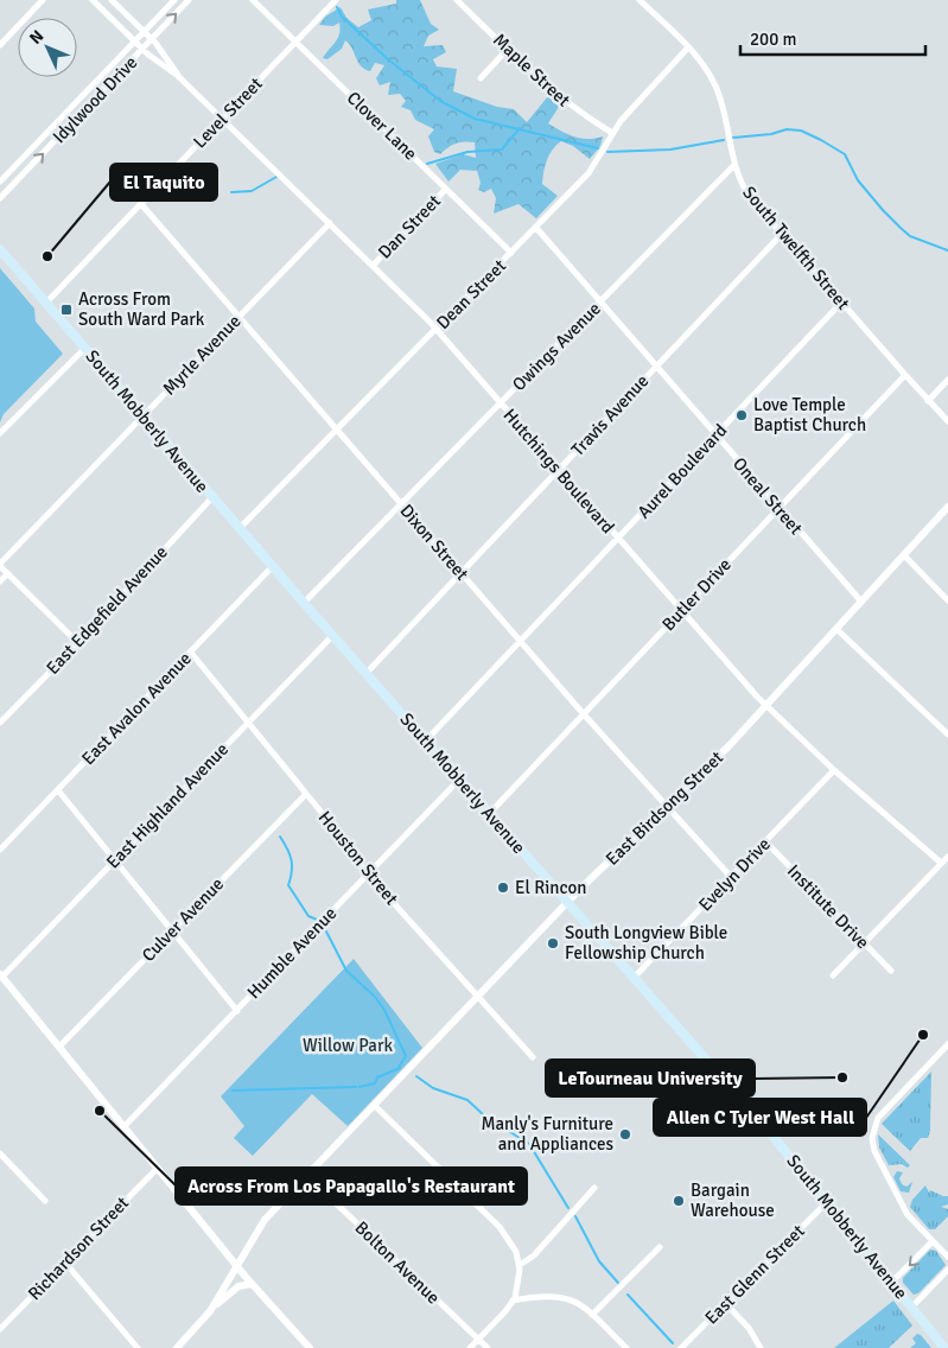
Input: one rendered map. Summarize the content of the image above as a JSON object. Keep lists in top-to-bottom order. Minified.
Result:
{"streets":{"main road":["South Mobberly Avenue"],"street":["Maple Street","Idylwood Drive","Level Street","Clover Lane","Dan Street","South Twelfth Street","Dean Street","Owings Avenue","Myrle Avenue","Travis Avenue","Hutchings Boulevard","Aurel Boulevard","Oneal Street","Dixon Street","Butler Drive","East Edgefield Avenue","East Avalon Avenue","East Highland Avenue","East Birdsong Street","Houston Street","Evelyn Drive","Institute Drive","Culver Avenue","Humble Avenue","Richardson Street","Bolton Avenue","East Glenn Street"]},"crossings":[["Maple Street","Dean Street"],["Idylwood Drive","Hutchings Boulevard"],["Level Street","Clover Lane"],["Level Street","South Mobberly Avenue"],["Level Street","Hutchings Boulevard"],["Level Street","Dixon Street"],["Clover Lane","Dan Street"],["Clover Lane","Dean Street"],["Dan Street","Hutchings Boulevard"],["South Twelfth Street","Dean Street"],["South Twelfth Street","Owings Avenue"],["South Twelfth Street","Travis Avenue"],["South Twelfth Street","Aurel Boulevard"],["South Twelfth Street","Butler Drive"],["Dean Street","South Mobberly Avenue"],["Dean Street","Hutchings Boulevard"],["Dean Street","Oneal Street"],["Dean Street","Dixon Street"],["Owings Avenue","South Mobberly Avenue"],["Owings Avenue","Hutchings Boulevard"],["Owings Avenue","Oneal Street"],["Owings Avenue","Dixon Street"],["Myrle Avenue","South Mobberly Avenue"],["Myrle Avenue","Hutchings Boulevard"],["Myrle Avenue","Dixon Street"],["Travis Avenue","South Mobberly Avenue"],["Travis Avenue","Hutchings Boulevard"],["Travis Avenue","Oneal Street"],["Travis Avenue","Dixon Street"],["South Mobberly Avenue","Aurel Boulevard"],["South Mobberly Avenue","Butler Drive"],["South Mobberly Avenue","East Edgefield Avenue"],["South Mobberly Avenue","East Avalon Avenue"],["South Mobberly Avenue","East Highland Avenue"],["South Mobberly Avenue","East Birdsong Street"],["South Mobberly Avenue","Evelyn Drive"],["South Mobberly Avenue","Humble Avenue"],["South Mobberly Avenue","East Glenn Street"],["Hutchings Boulevard","Aurel Boulevard"],["Hutchings Boulevard","Butler Drive"],["Hutchings Boulevard","East Birdsong Street"],["Hutchings Boulevard","Evelyn Drive"],["Aurel Boulevard","Oneal Street"],["Aurel Boulevard","Dixon Street"],["Oneal Street","Butler Drive"],["Oneal Street","East Birdsong Street"],["Dixon Street","Butler Drive"],["Dixon Street","East Birdsong Street"],["Dixon Street","Evelyn Drive"],["East Avalon Avenue","Houston Street"],["East Highland Avenue","Houston Street"],["East Birdsong Street","Houston Street"],["East Birdsong Street","Bolton Avenue"],["Houston Street","Culver Avenue"],["Houston Street","Humble Avenue"],["Evelyn Drive","Institute Drive"]],"parks":["Willow Park"],"places":{"other":["El Taquito","Love Temple Baptist Church","El Rincon","South Longview Bible Fellowship Church","Allen C Tyler West Hall","LeTourneau University","Across From Los Papagallo's Restaurant","Manly's Furniture and Appliances","Bargain Warehouse"],"transit":["Across From South Ward Park"]},"scale_bar":"200 m","north":"top left"}
